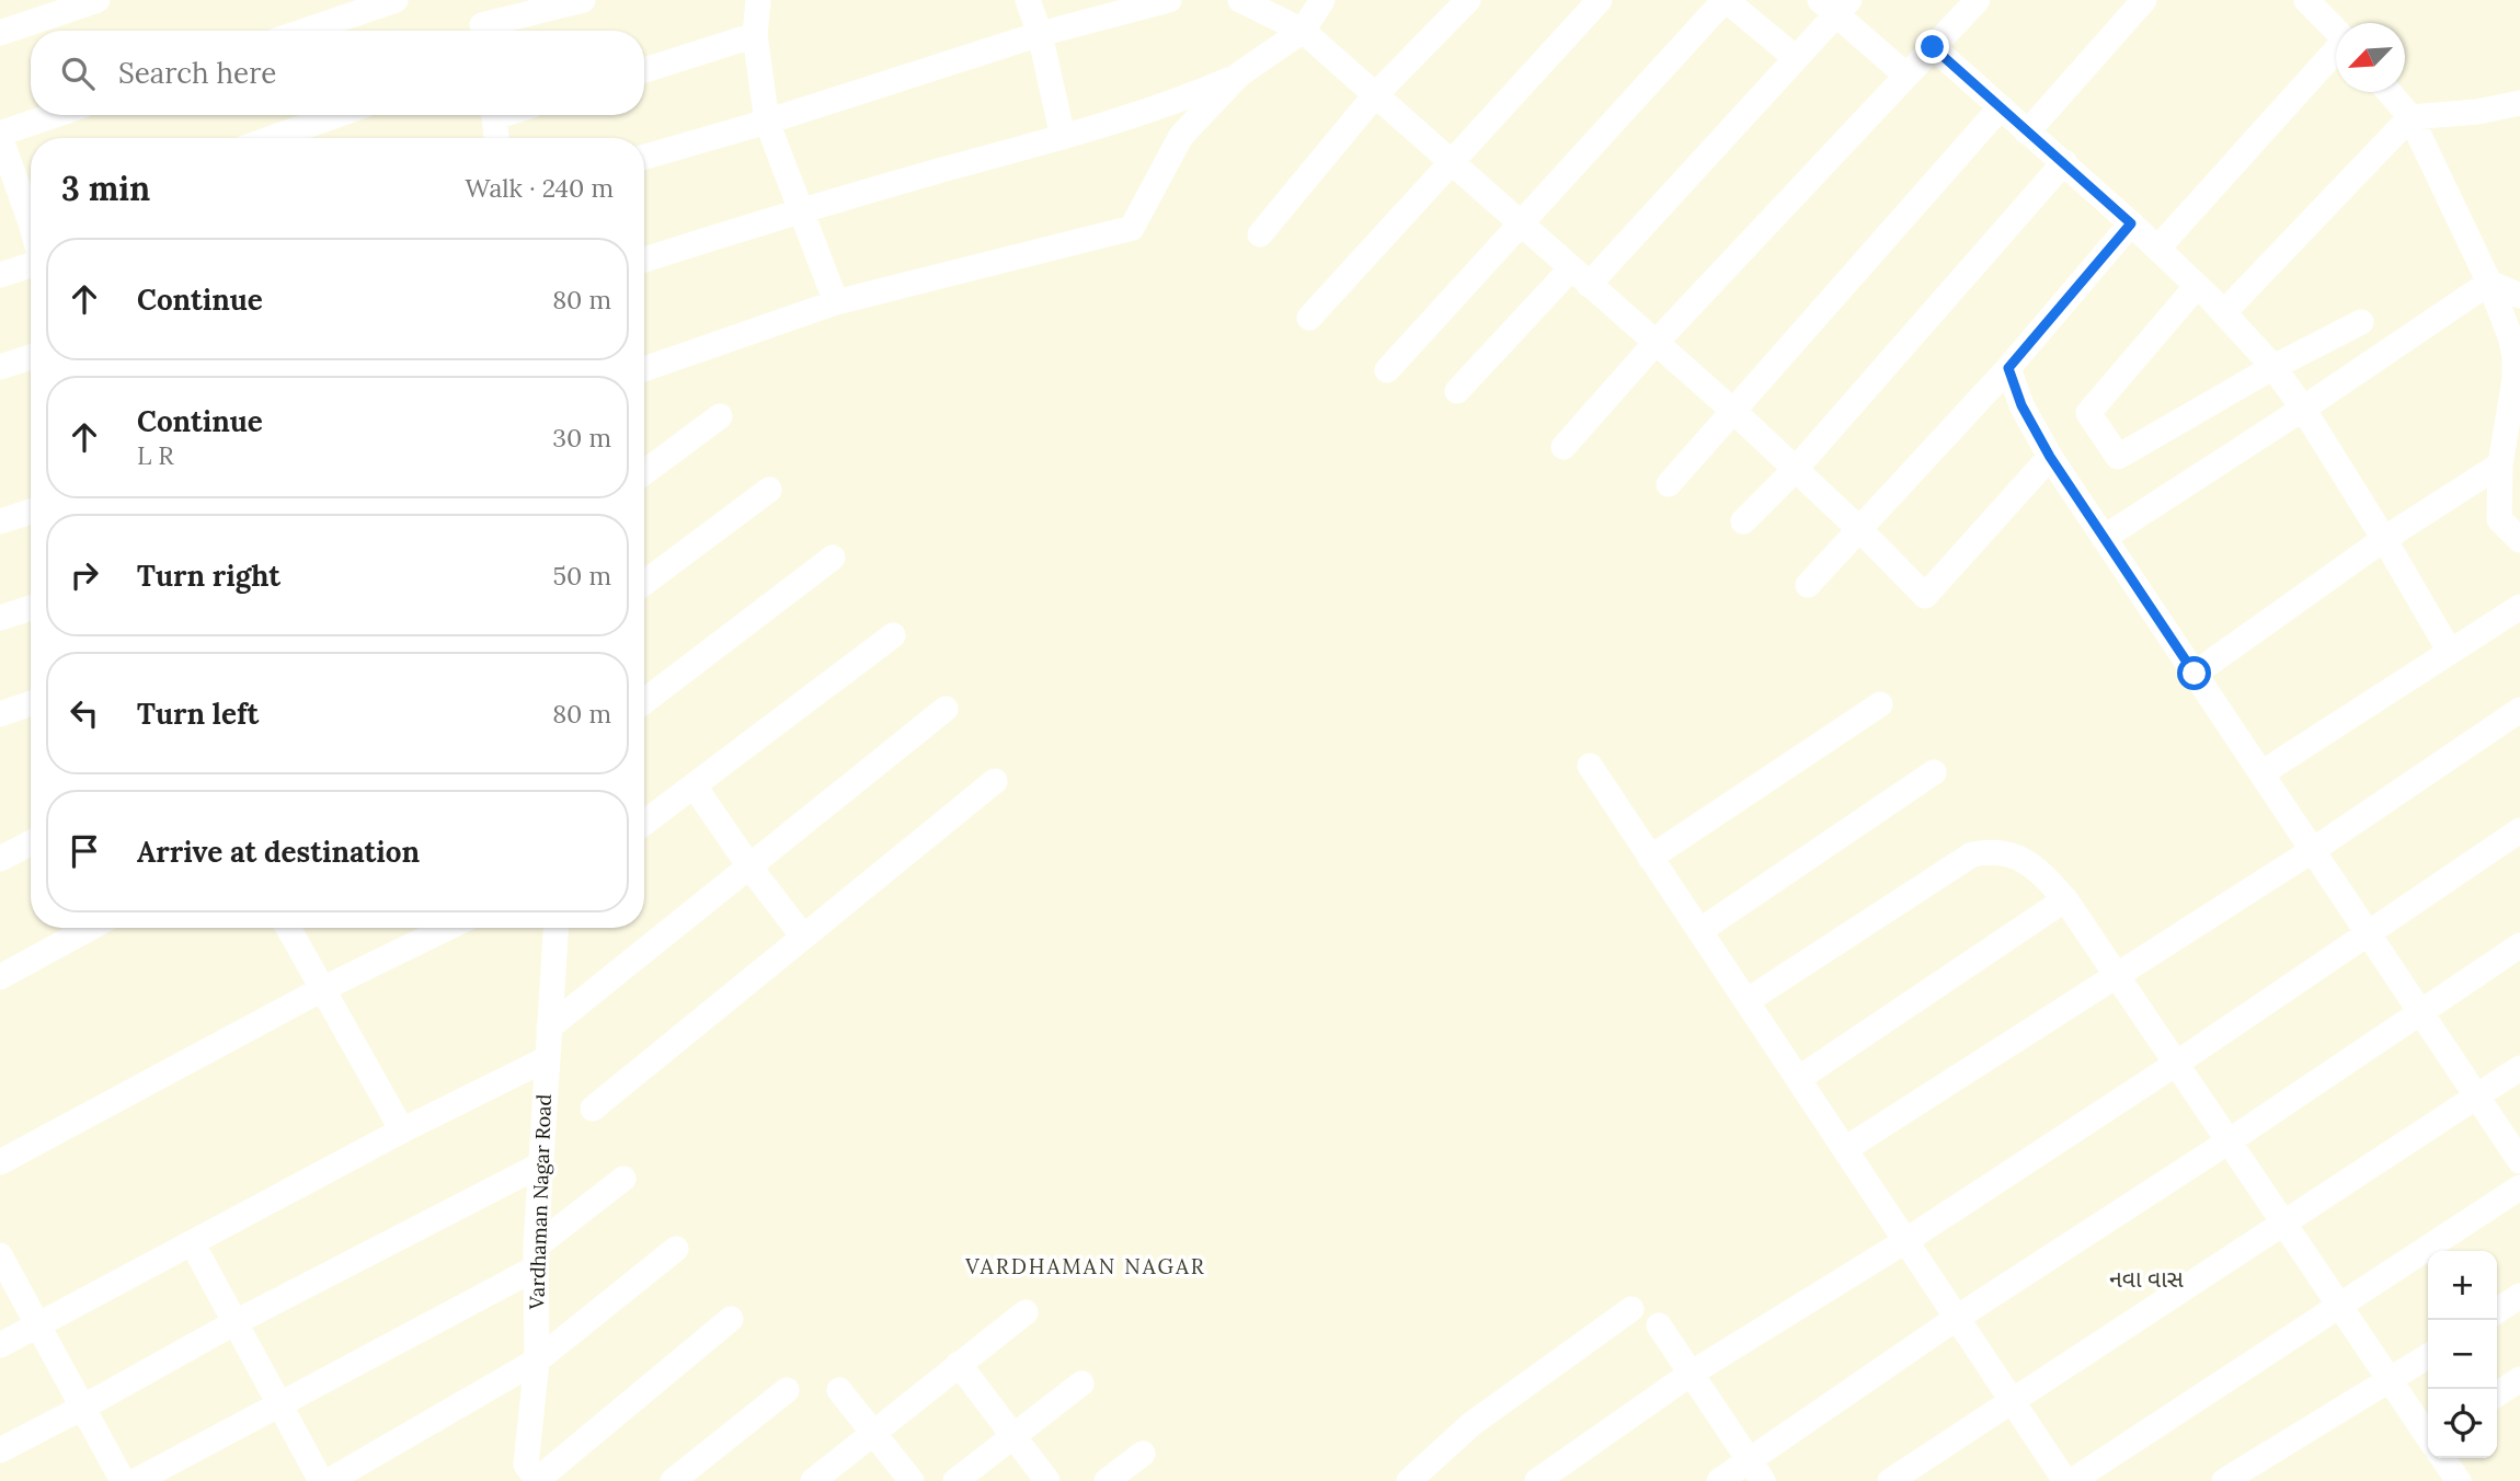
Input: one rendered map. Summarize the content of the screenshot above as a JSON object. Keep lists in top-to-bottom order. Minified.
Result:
{"streets":{"street":["Vardhaman Nagar Road"]},"districts":["VARDHAMAN NAGAR","નવા વાસ"],"north":"bottom left","page":{"search":"Search here","heading":["3 min","Walk · 240 m"],"list":[["Continue","80 m"],["Continue","L R","30 m"],["Turn right","50 m"],["Turn left","80 m"],"Arrive at destination"],"map_buttons":["+","−"]}}
